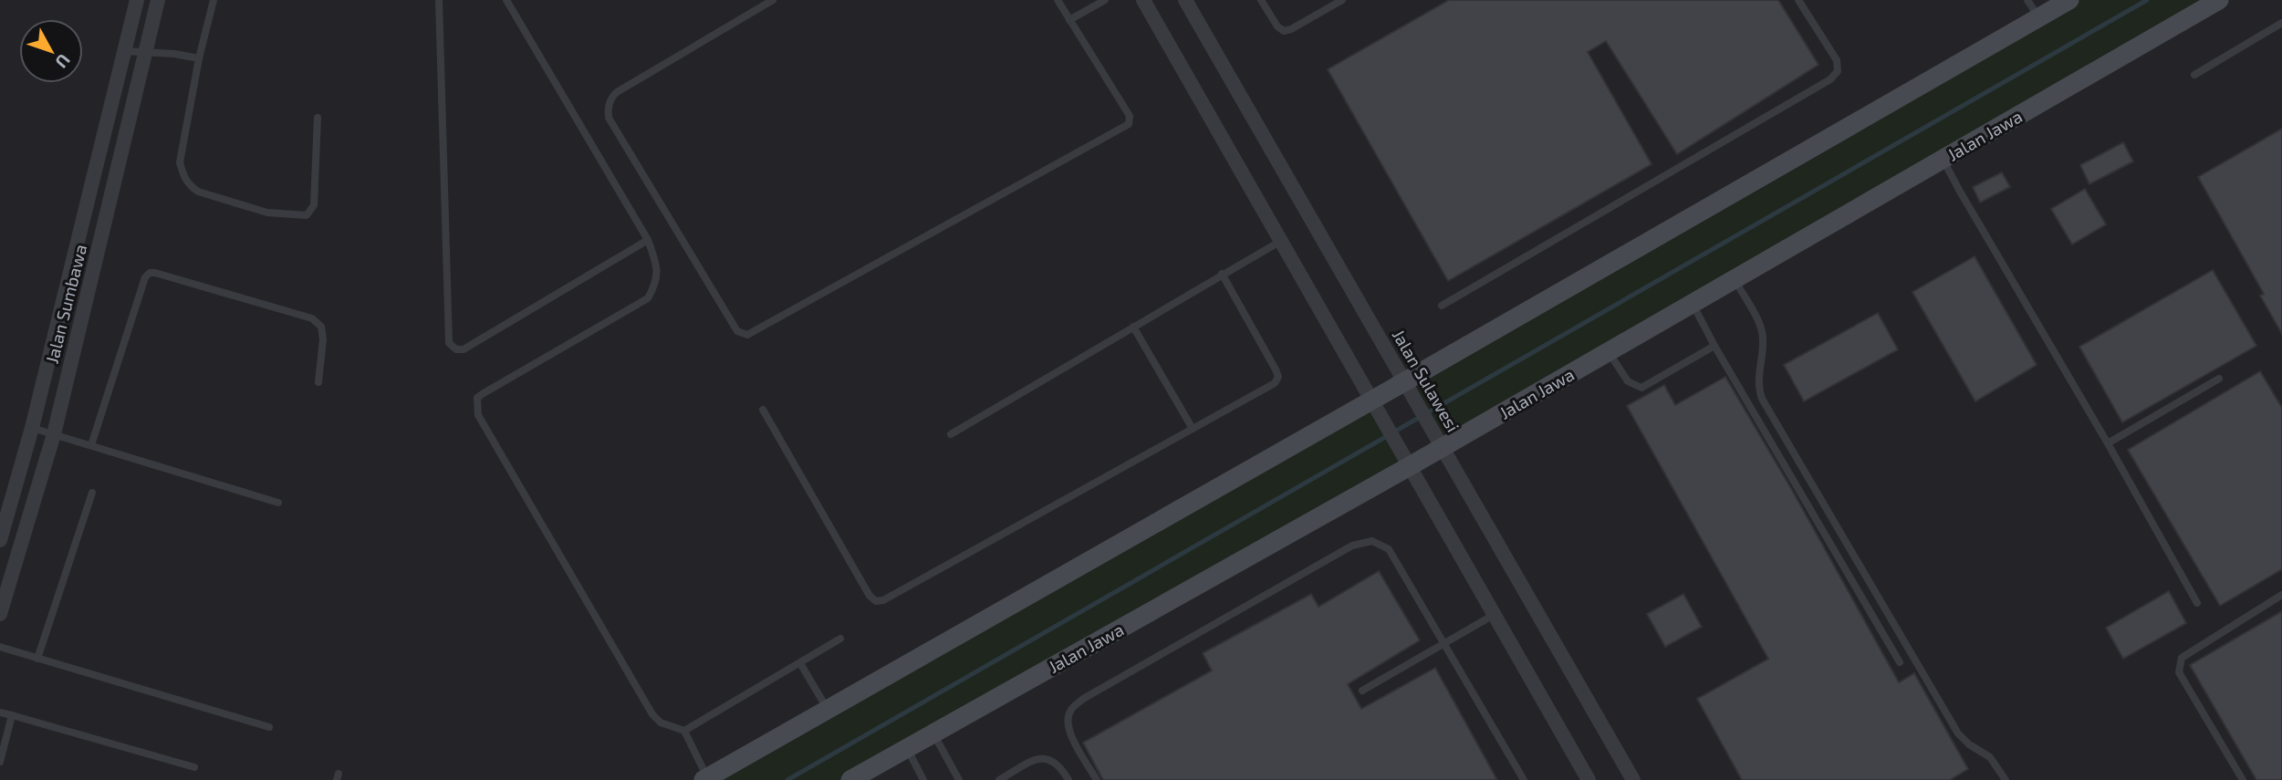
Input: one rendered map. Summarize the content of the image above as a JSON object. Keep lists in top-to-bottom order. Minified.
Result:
{"streets":{"street":["Jalan Jawa","Jalan Sumbawa","Jalan Sulawesi"]},"crossings":[["Jalan Jawa","Jalan Sulawesi"]],"north":"bottom right"}
